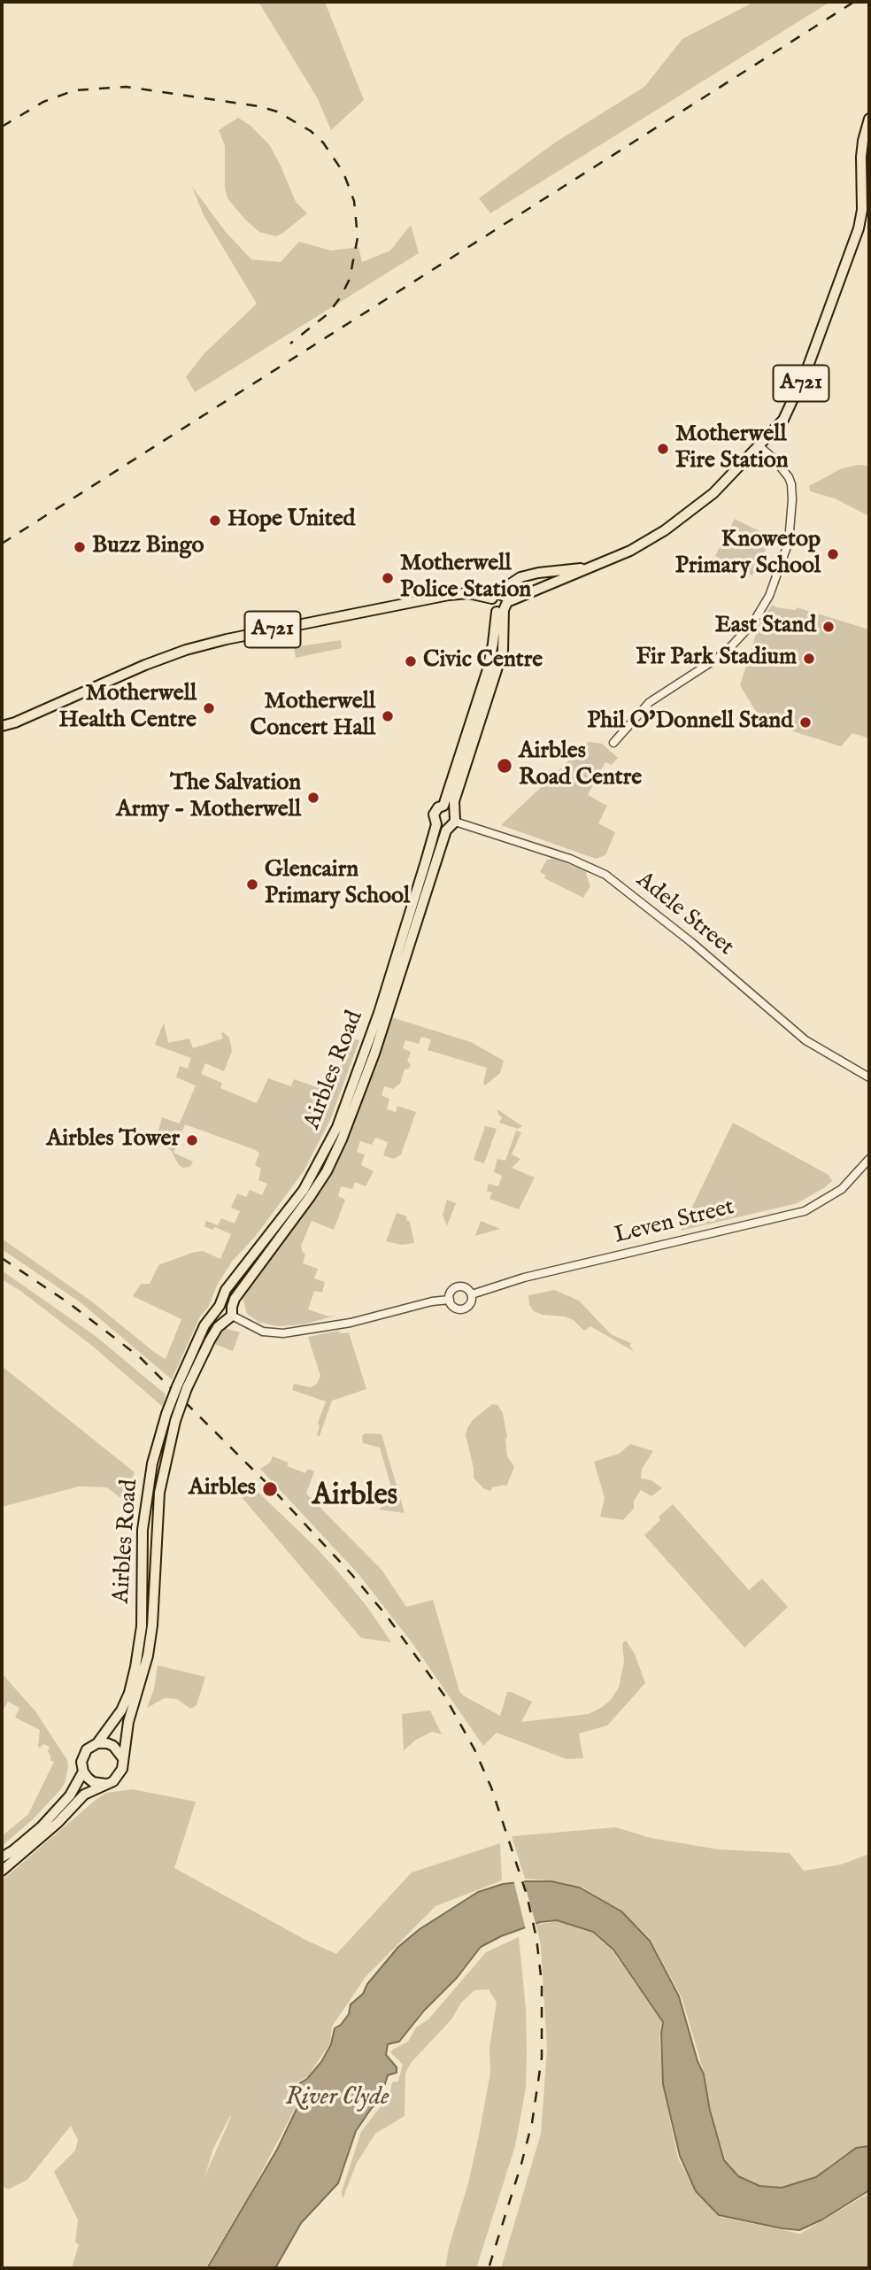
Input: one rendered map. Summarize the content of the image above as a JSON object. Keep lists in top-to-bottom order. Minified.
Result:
{"streets":{"main road":["A721","Airbles Road"],"street":["Adele Street","Leven Street"]},"crossings":[["A721","Airbles Road"],["Adele Street","Airbles Road"]],"districts":["Airbles"],"water":["River Clyde"],"places":["Motherwell Fire Station","Hope United","Buzz Bingo","Knowetop Primary School","Motherwell Police Station","East Stand","Fir Park Stadium","Civic Centre","Motherwell Health Centre","Motherwell Concert Hall","Phil O'Donnell Stand","Airbles Road Centre","The Salvation Army - Motherwell","Glencairn Primary School","Airbles Tower","Airbles"]}
